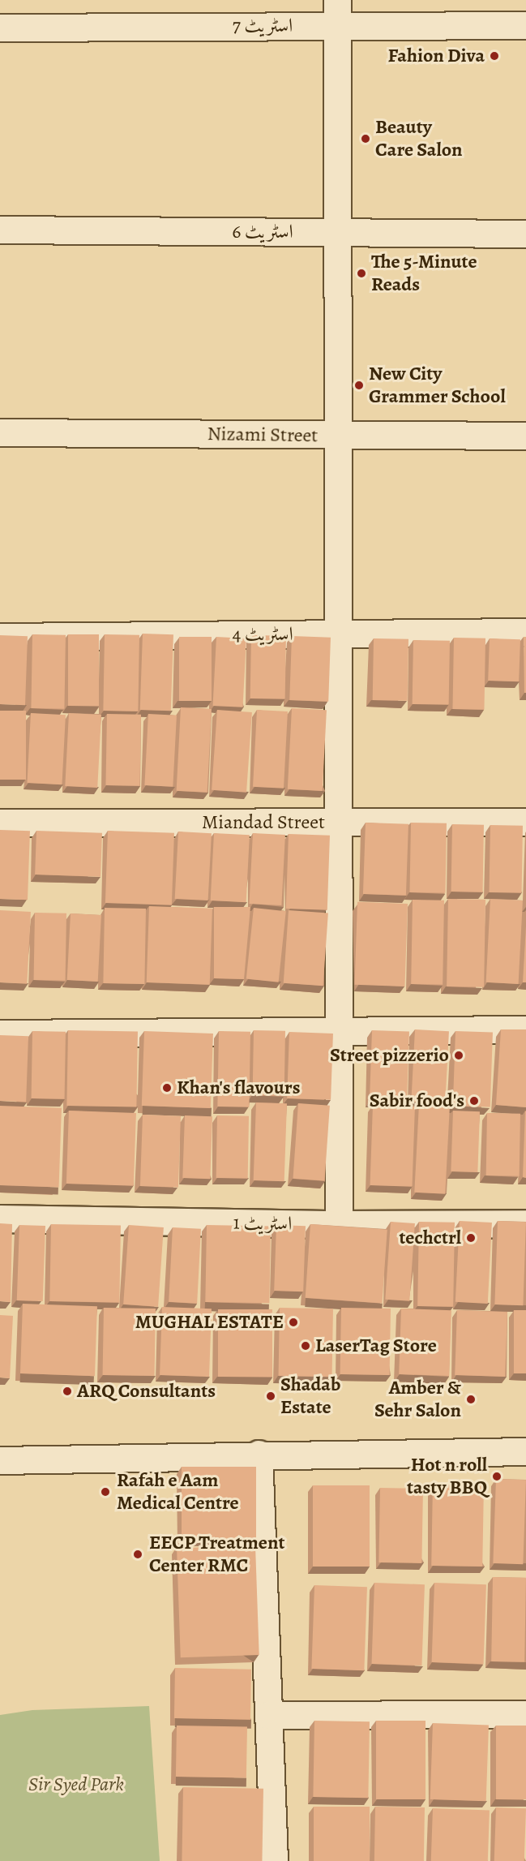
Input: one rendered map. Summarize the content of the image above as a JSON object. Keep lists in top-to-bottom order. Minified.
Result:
{"streets":{"street":["اسٹریٹ 7","اسٹریٹ 6","Nizami Street","اسٹریٹ 4","Miandad Street","اسٹریٹ 1"]},"parks":["Sir Syed Park"],"places":["Fahion Diva","Beauty Care Salon","The 5-Minute Reads","New City Grammer School","Street pizzerio","Khan's flavours","Sabir food's","techctrl","MUGHAL ESTATE","LaserTag Store","ARQ Consultants","Shadab Estate","Amber & Sehr Salon","Hot n roll tasty BBQ","Rafah e Aam Medical Centre","EECP Treatment Center RMC"]}
